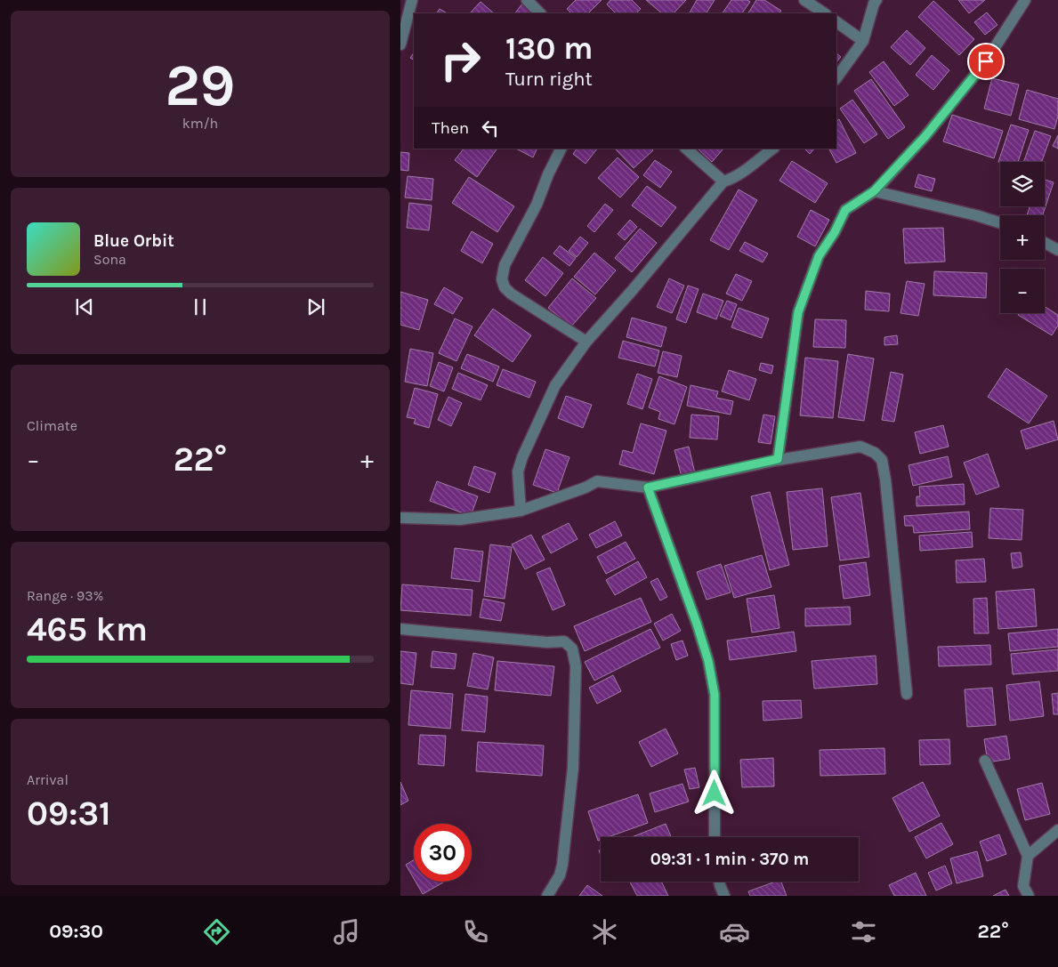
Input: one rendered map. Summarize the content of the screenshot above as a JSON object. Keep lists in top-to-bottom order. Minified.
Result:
{"page":{"tile":[["29","km/h"],"Climate",["Range · 93%","465 km"],["Arrival","09:31"]],"turn":["130 m","Turn right"],"then":"Then","map_buttons":["+","−"],"song":["Blue Orbit","Sona"],"heat":["−","22°","+"],"limit":"30","trip":"09:31 · 1 min · 370 m","tabs":["09:30","22°"]}}
